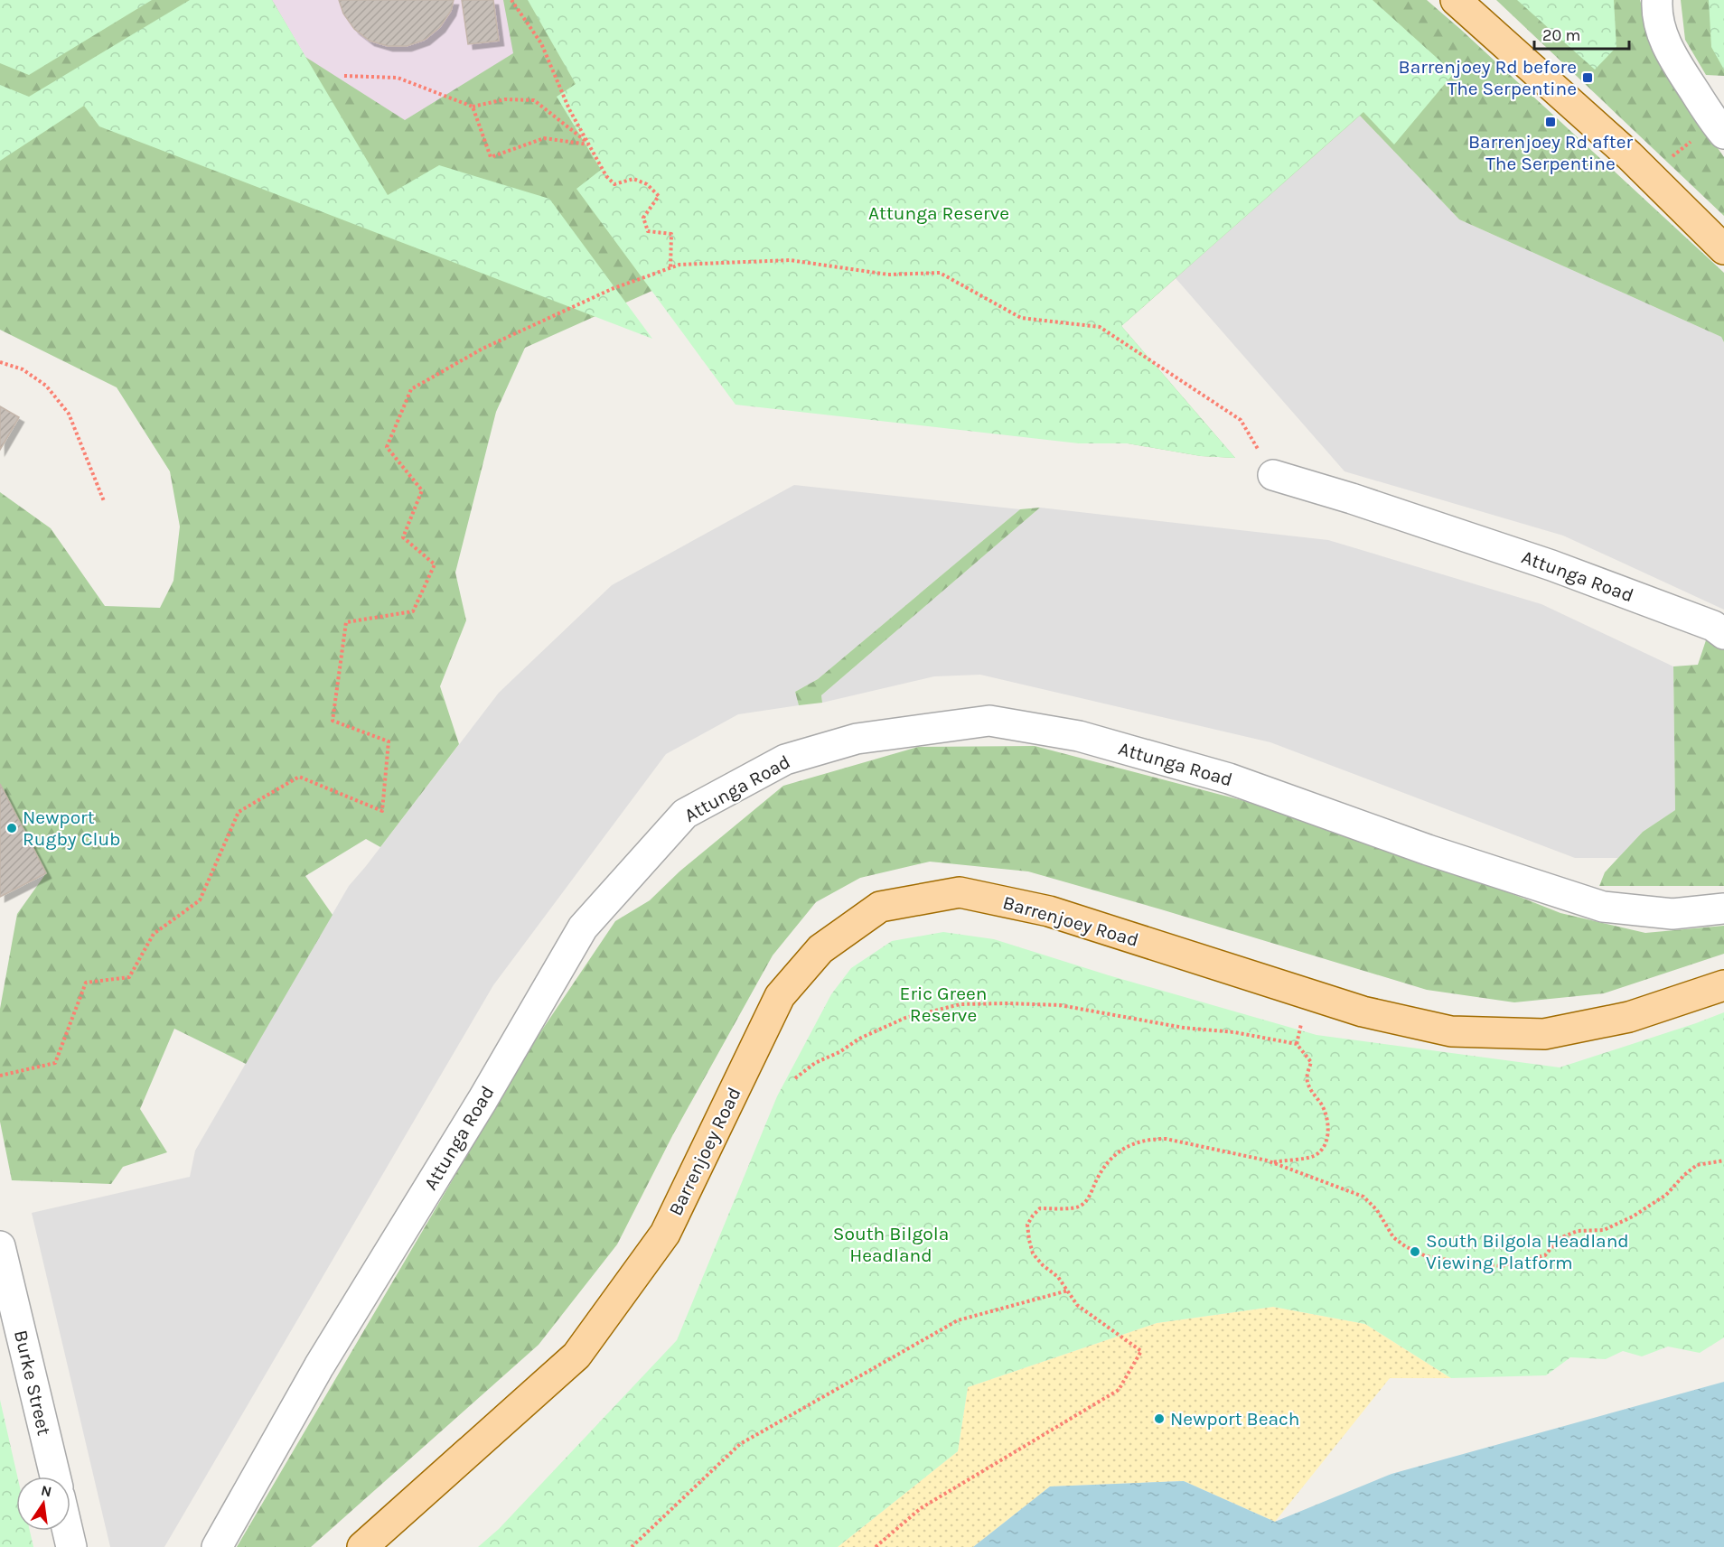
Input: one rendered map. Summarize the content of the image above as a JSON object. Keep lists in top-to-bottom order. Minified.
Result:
{"streets":{"main road":["Barrenjoey Road"],"street":["Attunga Road","Burke Street"]},"parks":["Attunga Reserve","Eric Green Reserve","South Bilgola Headland"],"places":{"transit":["Barrenjoey Rd before The Serpentine","Barrenjoey Rd after The Serpentine"],"other":["Newport Rugby Club","South Bilgola Headland Viewing Platform","Newport Beach"]},"scale_bar":"20 m","north":"top"}
